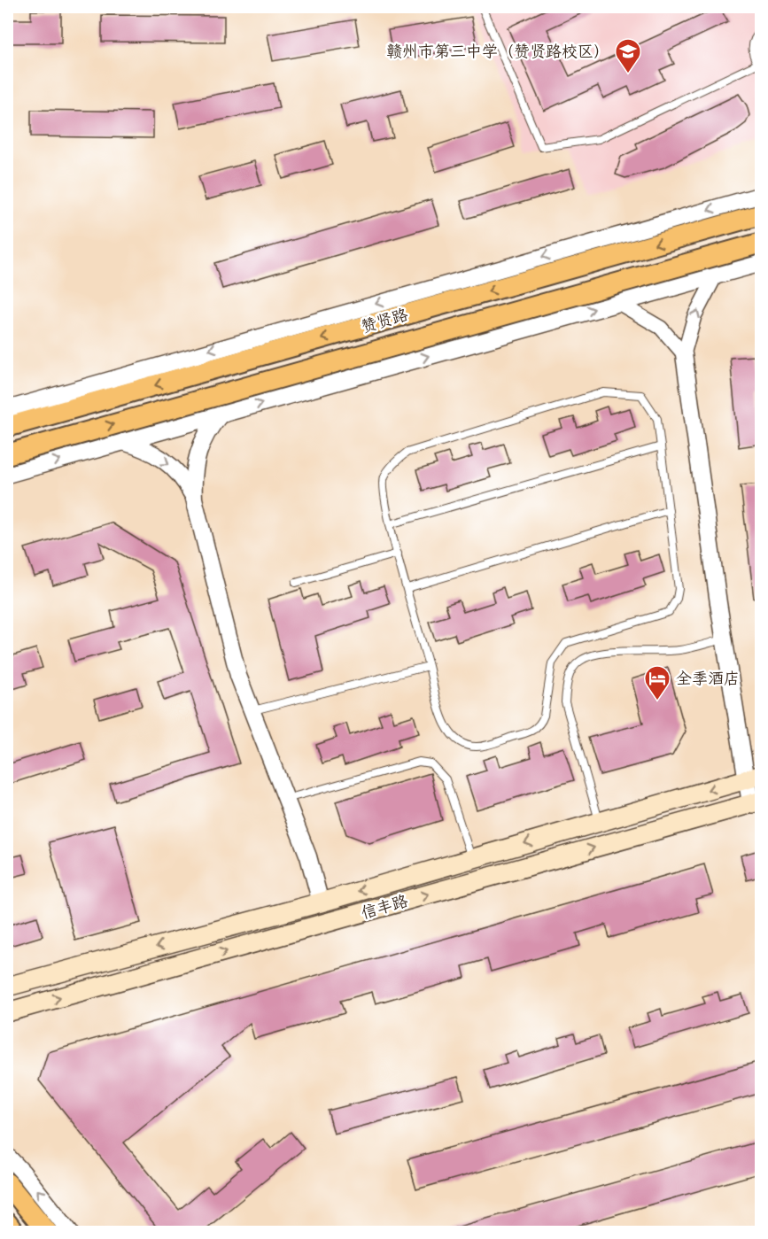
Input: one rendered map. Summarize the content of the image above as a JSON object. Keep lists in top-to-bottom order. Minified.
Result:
{"streets":{"main road":["赞贤路","信丰路"]},"places":{"school or university":["赣州市第三中学（赞贤路校区）"],"hotel":["全季酒店"]}}
